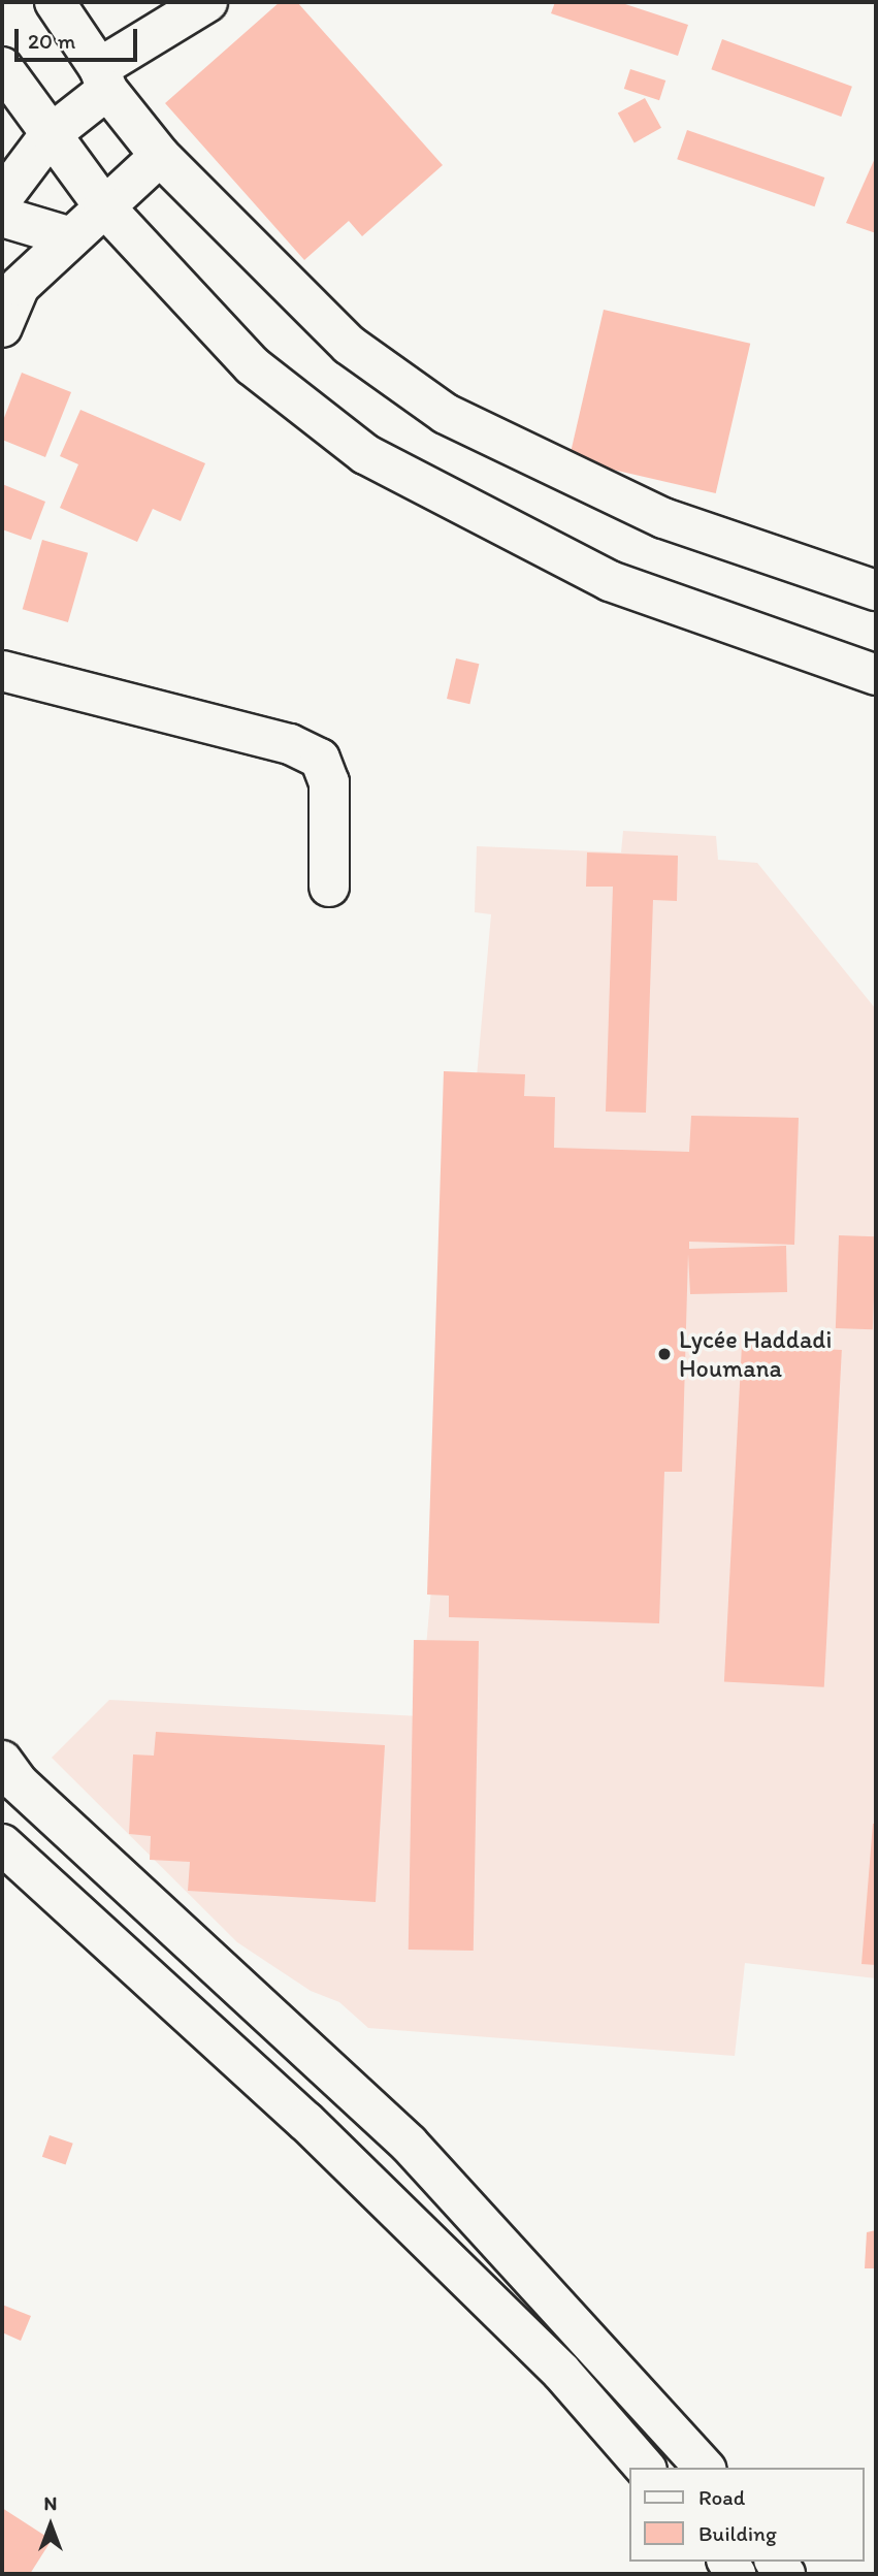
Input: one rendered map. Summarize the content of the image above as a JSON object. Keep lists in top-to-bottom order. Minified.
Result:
{"places":["Lycée Haddadi Houmana"],"legend":["Road","Building"],"scale_bar":"20 m","north":"top"}
